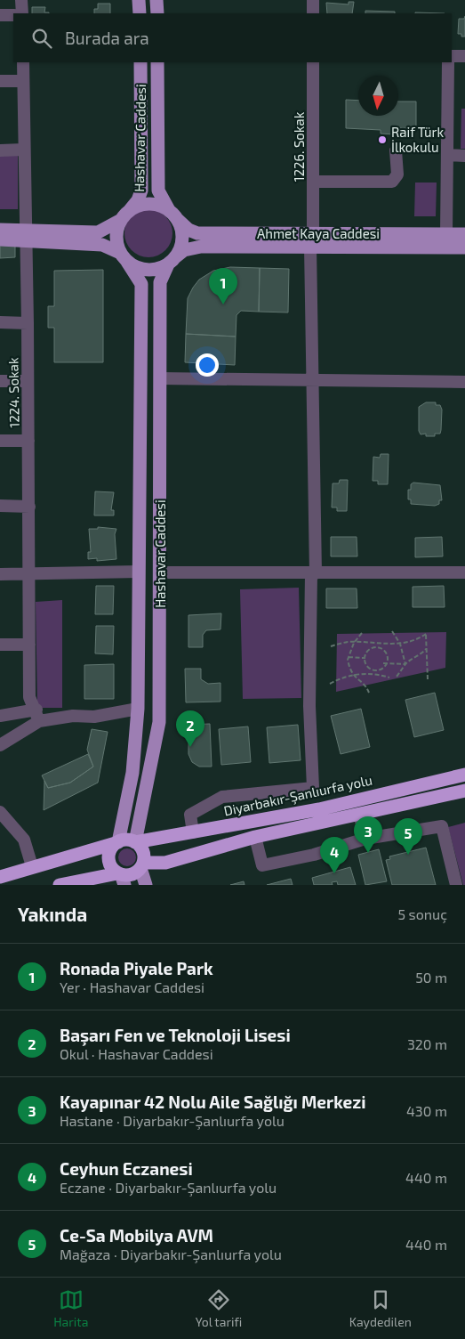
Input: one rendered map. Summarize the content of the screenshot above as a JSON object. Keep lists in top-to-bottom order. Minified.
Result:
{"streets":{"highway":["Diyarbakır-Şanlıurfa yolu"],"main road":["Hashavar Caddesi","Ahmet Kaya Caddesi"],"street":["1226. Sokak","1224. Sokak"]},"crossings":[["Hashavar Caddesi","Ahmet Kaya Caddesi"],["Hashavar Caddesi","Diyarbakır-Şanlıurfa yolu"],["1226. Sokak","Ahmet Kaya Caddesi"]],"places":["Raif Türk İlkokulu"],"north":"bottom","page":{"search":"Burada ara","pins":["1","2","3","5","4"],"heading":["Yakında","5 sonuç"],"list":[{"mark":"1","name":"Ronada Piyale Park","note":"Yer · Hashavar Caddesi","value":"50 m"},{"mark":"2","name":"Başarı Fen ve Teknoloji Lisesi","note":"Okul · Hashavar Caddesi","value":"320 m"},{"mark":"3","name":"Kayapınar 42 Nolu Aile Sağlığı Merkezi","note":"Hastane · Diyarbakır-Şanlıurfa yolu","value":"430 m"},{"mark":"4","name":"Ceyhun Eczanesi","note":"Eczane · Diyarbakır-Şanlıurfa yolu","value":"440 m"},{"mark":"5","name":"Ce-Sa Mobilya AVM","note":"Mağaza · Diyarbakır-Şanlıurfa yolu","value":"440 m"}],"nav":["Harita","Yol tarifi","Kaydedilen"]}}
